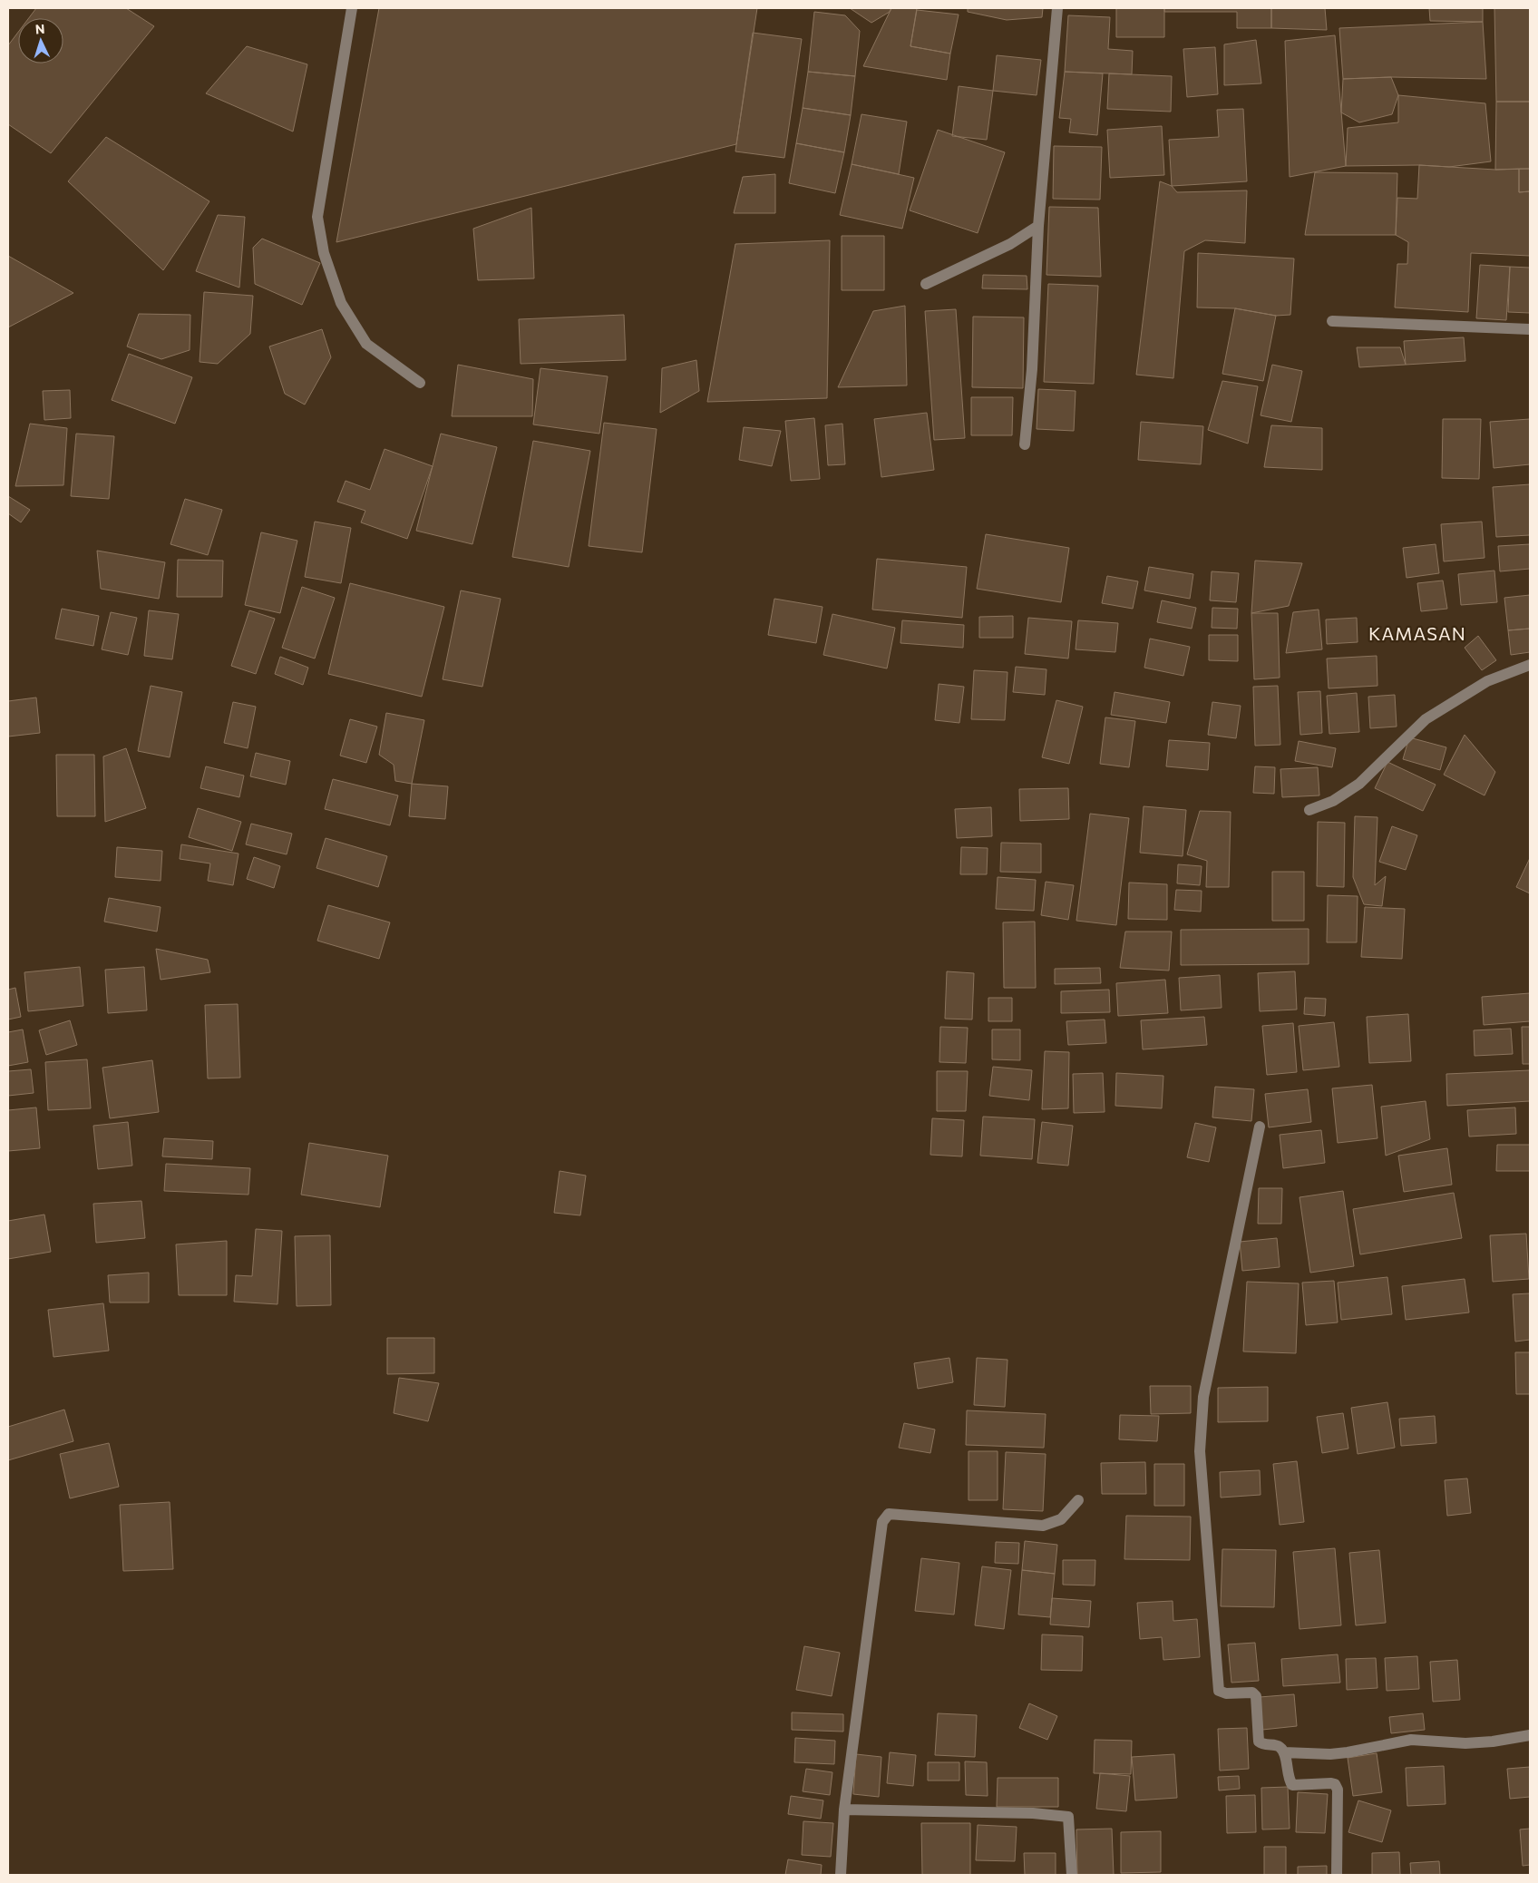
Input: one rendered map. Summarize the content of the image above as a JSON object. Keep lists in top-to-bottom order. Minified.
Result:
{"districts":["KAMASAN"],"north":"top"}
